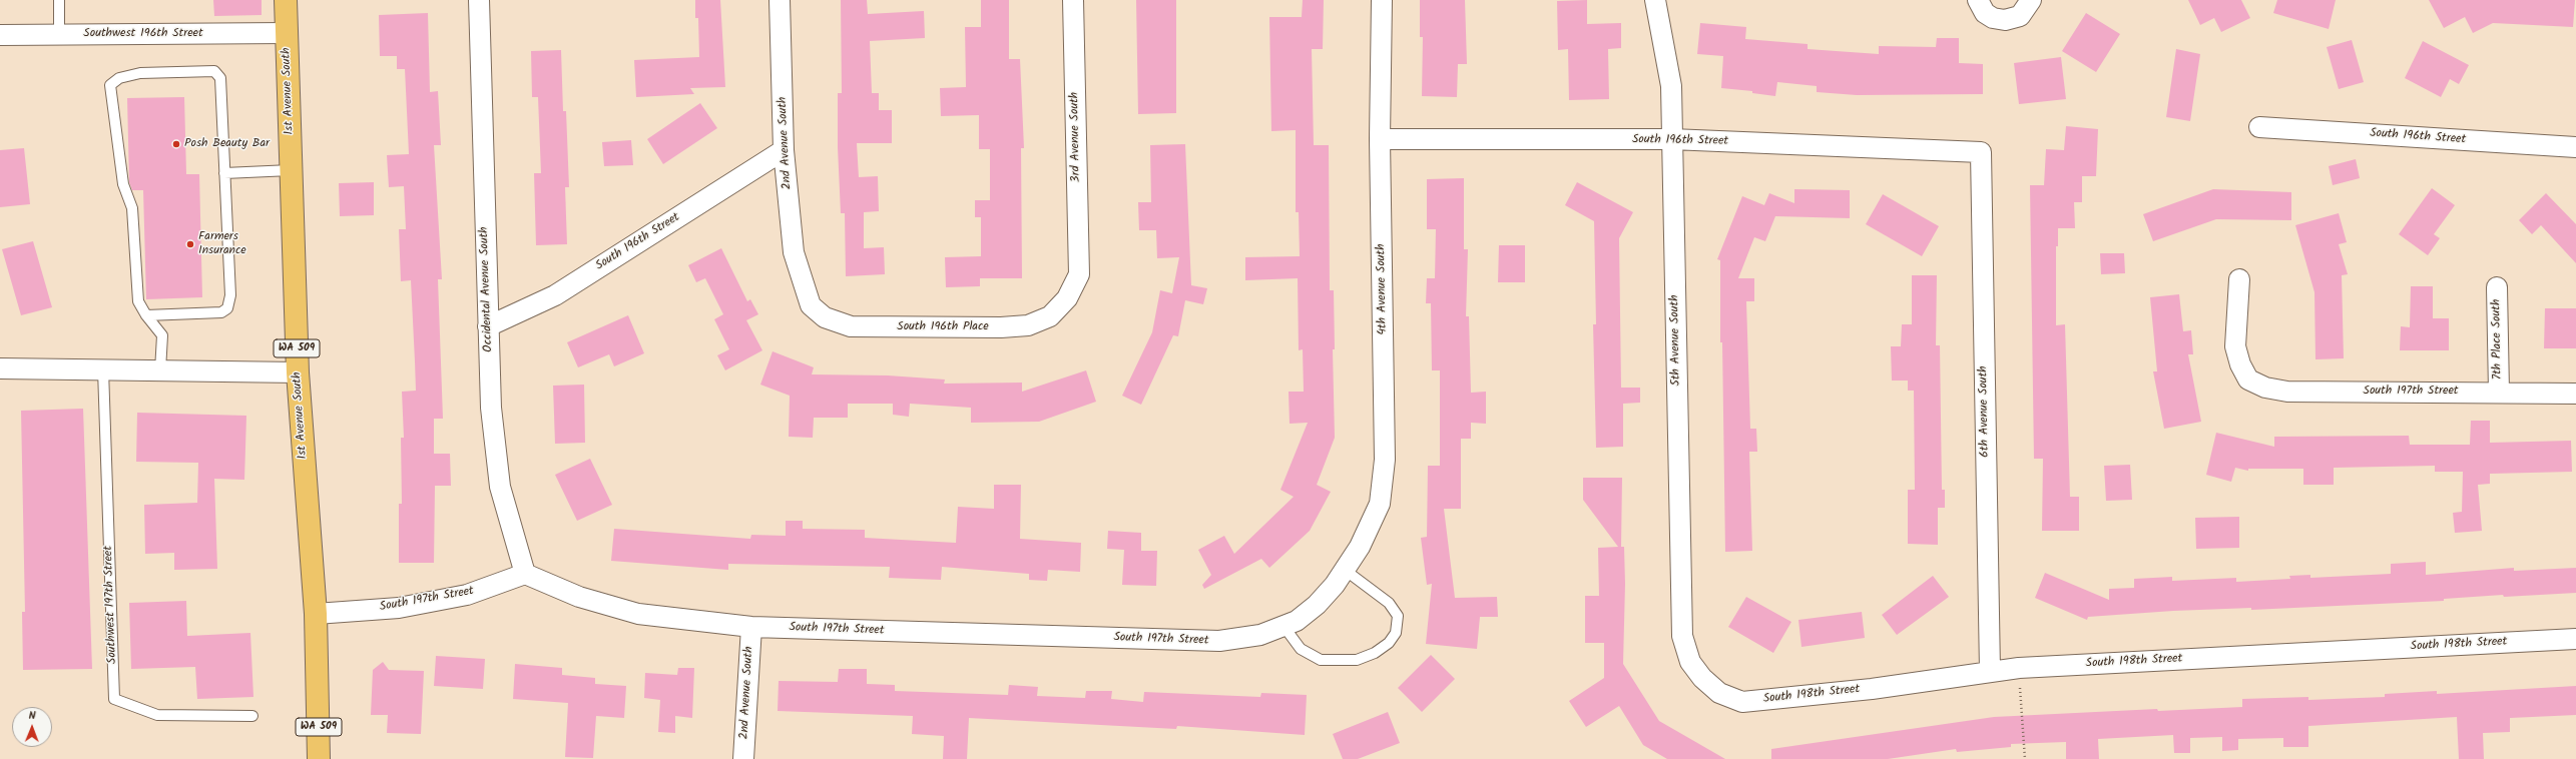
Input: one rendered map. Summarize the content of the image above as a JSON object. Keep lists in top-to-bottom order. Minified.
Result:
{"streets":{"main road":["1st Avenue South","WA 509"],"street":["Southwest 196th Street","3rd Avenue South","South 196th Street","2nd Avenue South","Occidental Avenue South","4th Avenue South","South 196th Place","7th Place South","5th Avenue South","South 197th Street","6th Avenue South","South 198th Street"],"lane":["Southwest 197th Street"]},"crossings":[["Southwest 196th Street","1st Avenue South"],["1st Avenue South","South 197th Street"],["3rd Avenue South","South 196th Place"],["South 196th Street","2nd Avenue South"],["South 196th Street","Occidental Avenue South"],["South 196th Street","4th Avenue South"],["South 196th Street","5th Avenue South"],["South 196th Street","6th Avenue South"],["2nd Avenue South","South 196th Place"],["2nd Avenue South","South 197th Street"],["Occidental Avenue South","South 197th Street"],["4th Avenue South","South 197th Street"],["7th Place South","South 197th Street"],["5th Avenue South","South 198th Street"],["6th Avenue South","South 198th Street"]],"places":["Posh Beauty Bar","Farmers Insurance"],"north":"top"}
